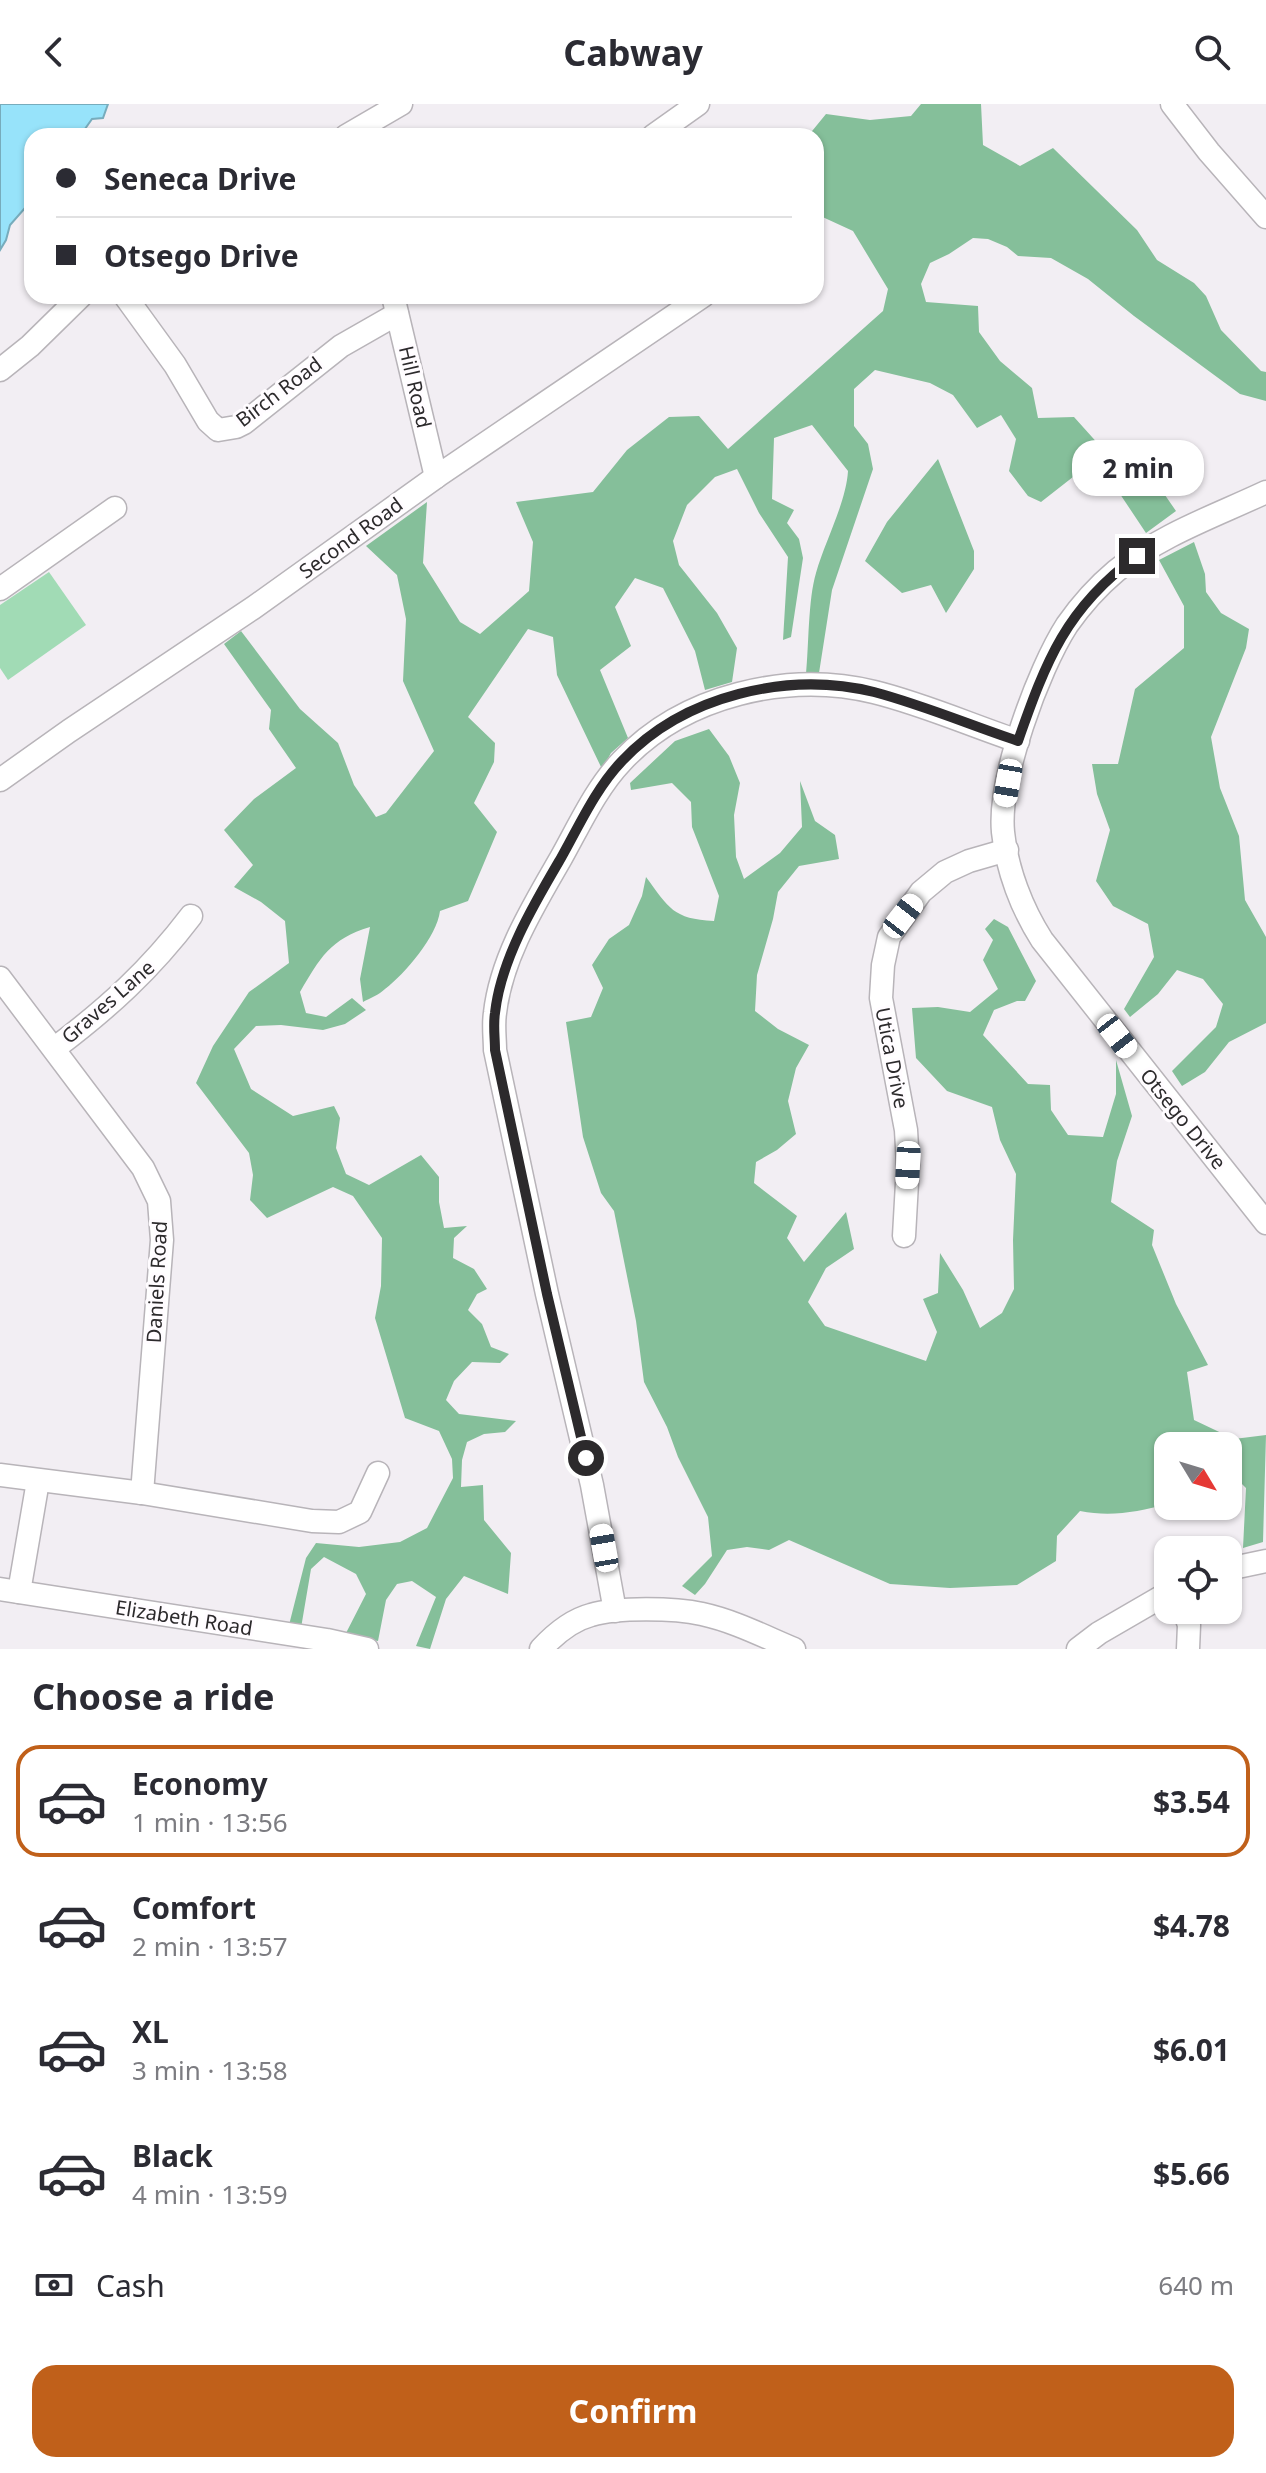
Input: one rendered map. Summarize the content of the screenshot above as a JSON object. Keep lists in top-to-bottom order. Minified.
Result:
{"streets":{"street":["Hill Road","Birch Road","Second Road","Graves Lane","Utica Drive","Otsego Drive","Daniels Road","Elizabeth Road"]},"crossings":[["Hill Road","Birch Road"],["Hill Road","Second Road"],["Graves Lane","Daniels Road"],["Utica Drive","Otsego Drive"]],"north":"bottom right","page":{"header":"Cabway","banner":["Seneca Drive","Otsego Drive"],"bubble":"2 min","heading":"Choose a ride","list":[{"name":"Economy","note":"1 min · 13:56","value":"$3.54"},{"name":"Comfort","note":"2 min · 13:57","value":"$4.78"},{"name":"XL","note":"3 min · 13:58","value":"$6.01"},{"name":"Black","note":"4 min · 13:59","value":"$5.66"}],"pay":["Cash","640 m"],"buttons":"Confirm"}}
